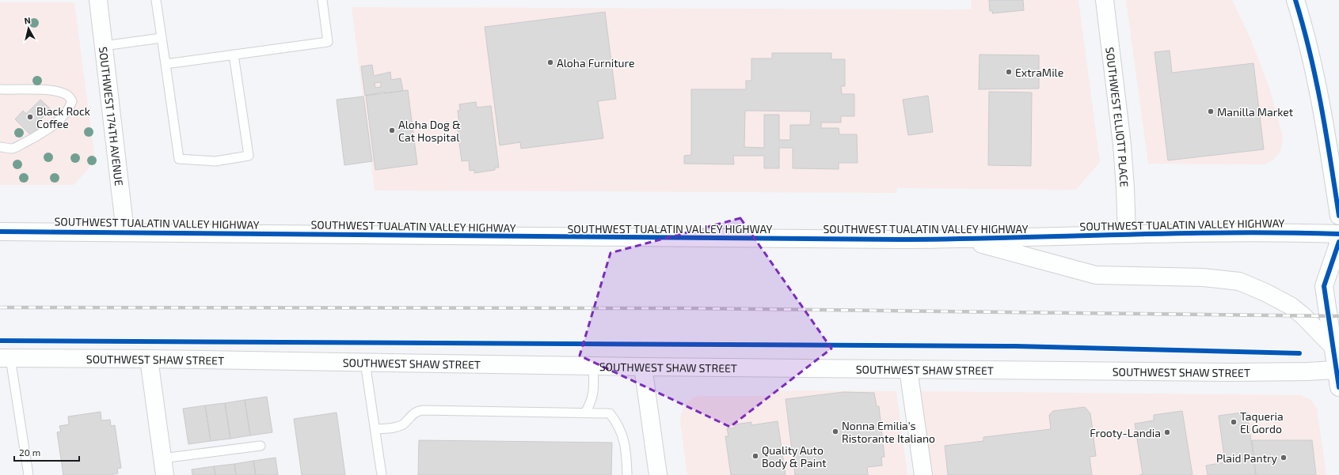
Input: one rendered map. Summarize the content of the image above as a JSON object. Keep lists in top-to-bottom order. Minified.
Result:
{"streets":{"street":["SOUTHWEST 174TH AVENUE","SOUTHWEST ELLIOTT PLACE","SOUTHWEST TUALATIN VALLEY HIGHWAY","SOUTHWEST SHAW STREET"]},"crossings":[["SOUTHWEST 174TH AVENUE","SOUTHWEST TUALATIN VALLEY HIGHWAY"],["SOUTHWEST ELLIOTT PLACE","SOUTHWEST TUALATIN VALLEY HIGHWAY"]],"places":["Aloha Furniture","ExtraMile","Manilla Market","Black Rock Coffee","Aloha Dog & Cat Hospital","Taqueria El Gordo","Nonna Emilia's Ristorante Italiano","Frooty-Landia","Quality Auto Body & Paint","Plaid Pantry"],"scale_bar":"20 m","north":"top"}
